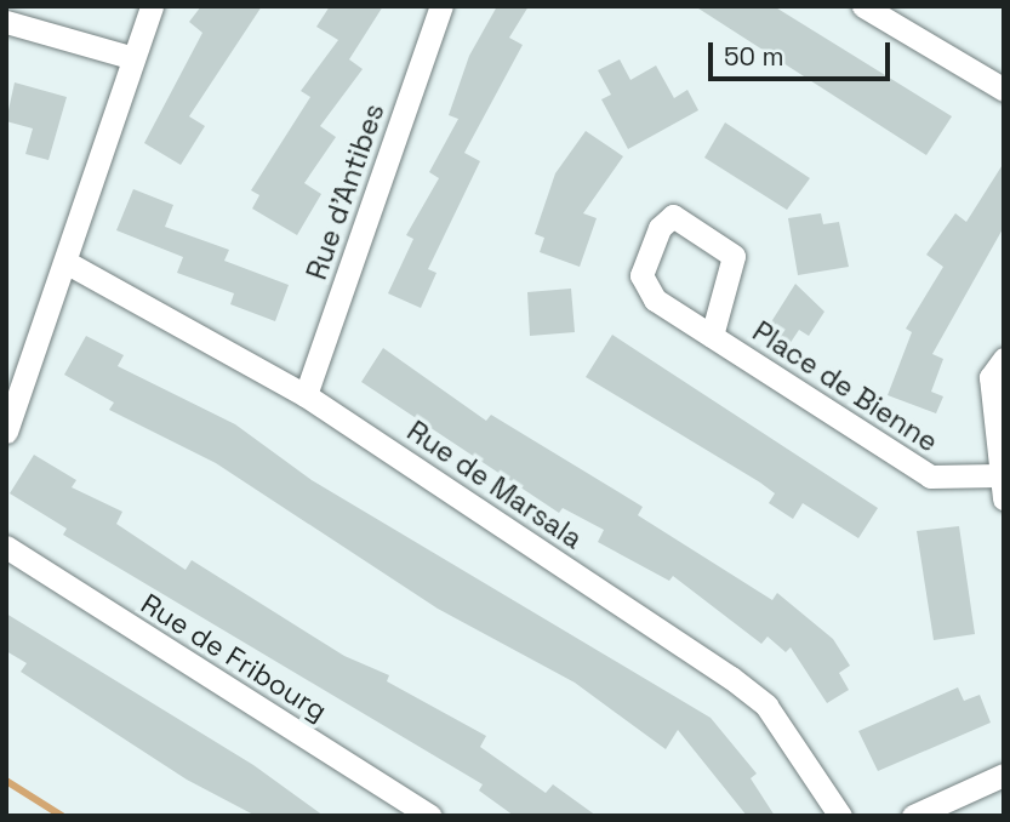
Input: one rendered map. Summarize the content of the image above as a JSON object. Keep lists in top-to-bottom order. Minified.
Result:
{"streets":{"street":["Rue d'Antibes","Place de Bienne","Rue de Marsala","Rue de Fribourg"]},"crossings":[["Rue d'Antibes","Rue de Marsala"]],"scale_bar":"50 m"}
